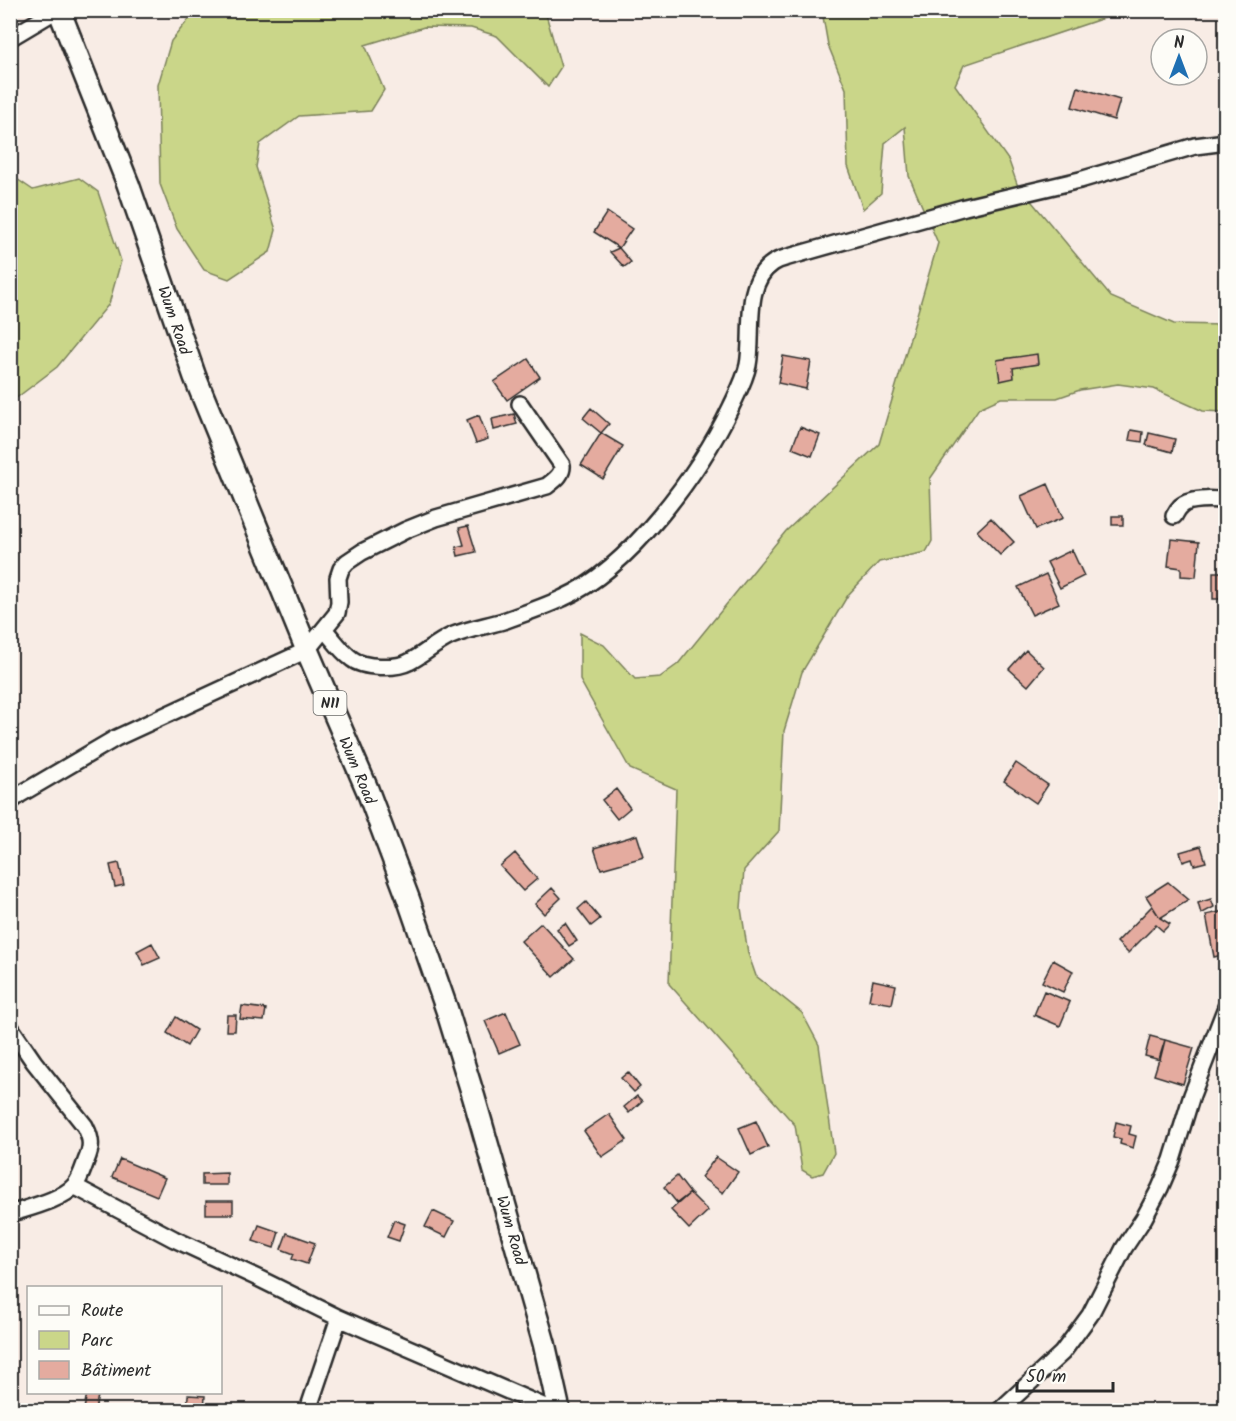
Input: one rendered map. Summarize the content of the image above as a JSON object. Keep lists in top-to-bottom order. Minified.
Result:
{"streets":{"highway":["Wum Road","N11"]},"legend":["Route","Parc","Bâtiment"],"scale_bar":"50 m","north":"top"}
